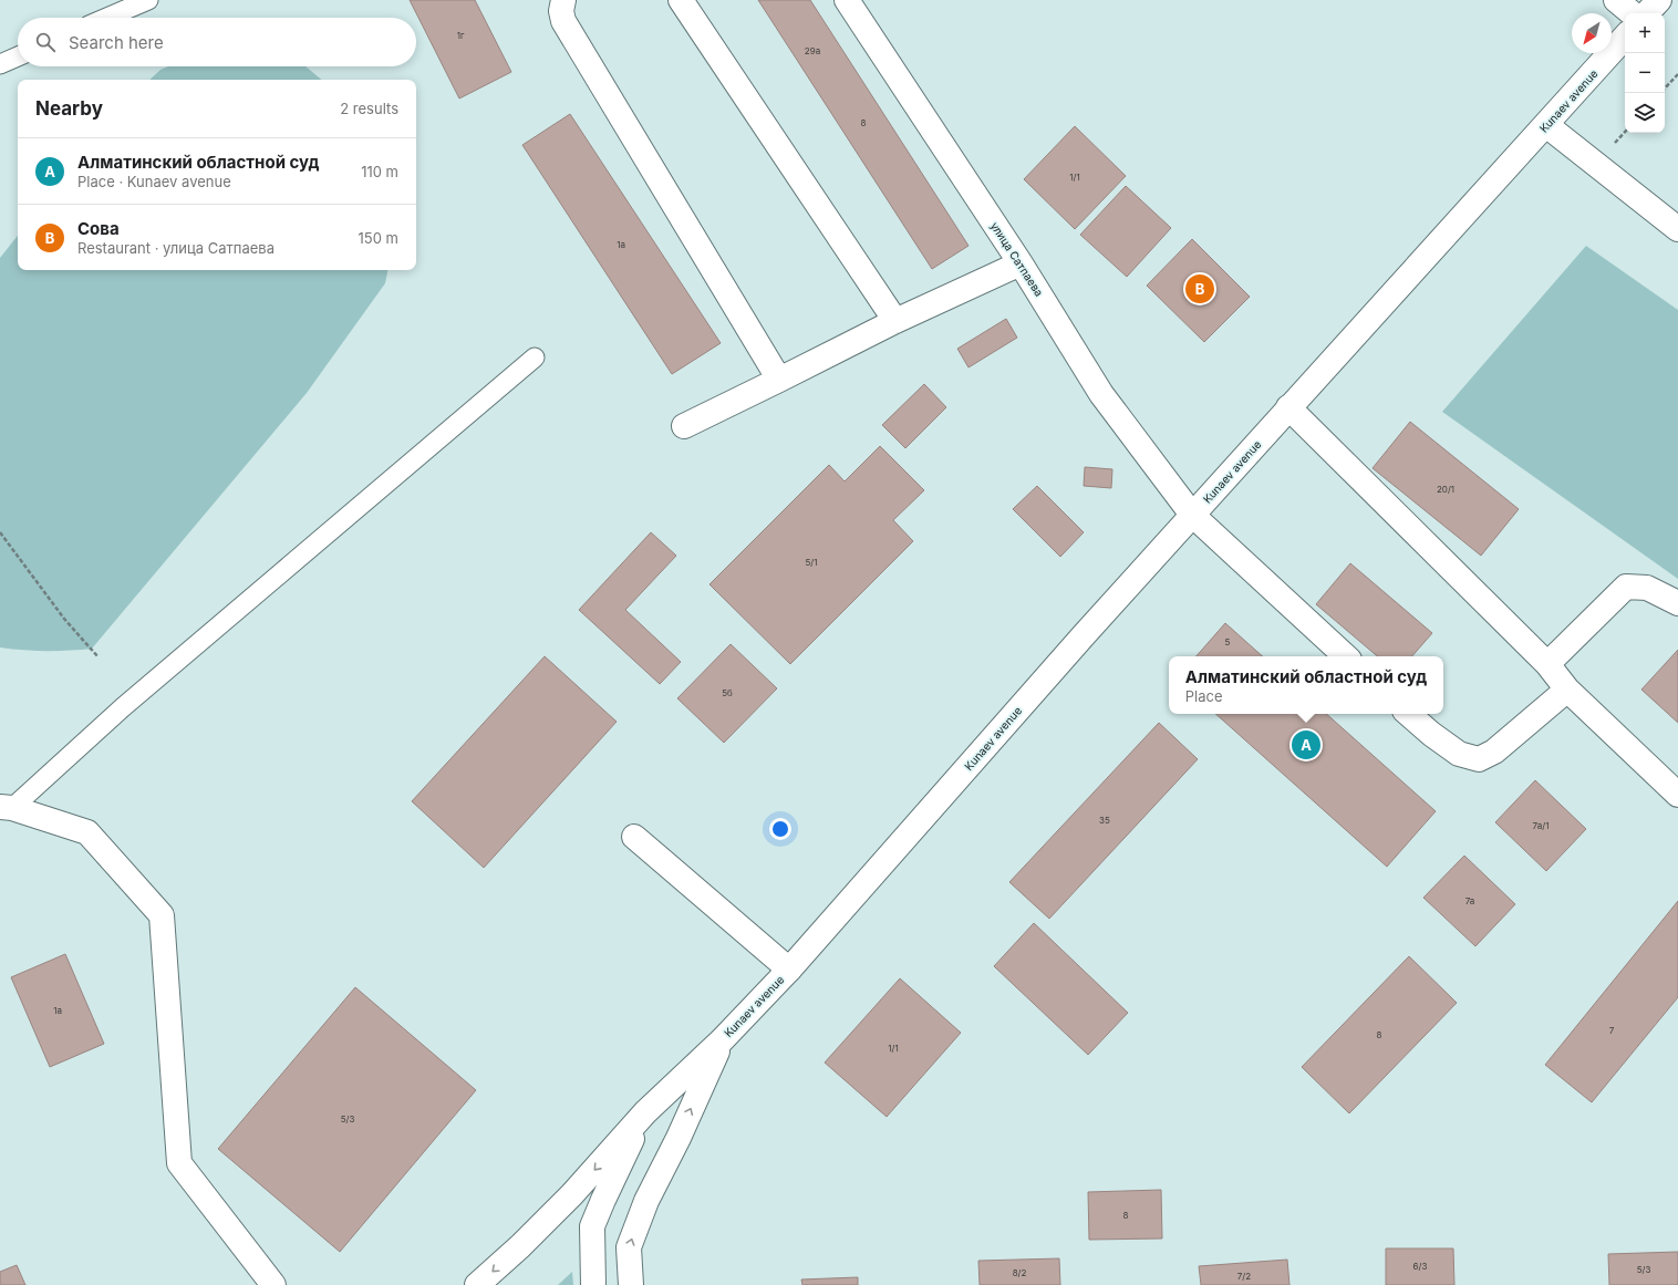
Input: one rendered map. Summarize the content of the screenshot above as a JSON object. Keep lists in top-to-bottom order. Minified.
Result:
{"streets":{"street":["Kunaev avenue","улица Сатпаева"]},"crossings":[["Kunaev avenue","улица Сатпаева"]],"house_numbers":["1г","29a","8","1/1","1а","20/1","5/1","5","5б","35","7а/1","7а","1а","7","8","1/1","5/3","8","6/3","5/3","8/2","7/2"],"north":"bottom left","page":{"map_buttons":["+","−"],"search":"Search here","heading":["Nearby","2 results"],"list":[{"mark":"A","name":"Алматинский областной суд","note":"Place · Kunaev avenue","value":"110 m"},{"mark":"B","name":"Сова","note":"Restaurant · улица Сатпаева","value":"150 m"}],"pins":["B","A"],"popup":["Алматинский областной суд","Place"]}}
